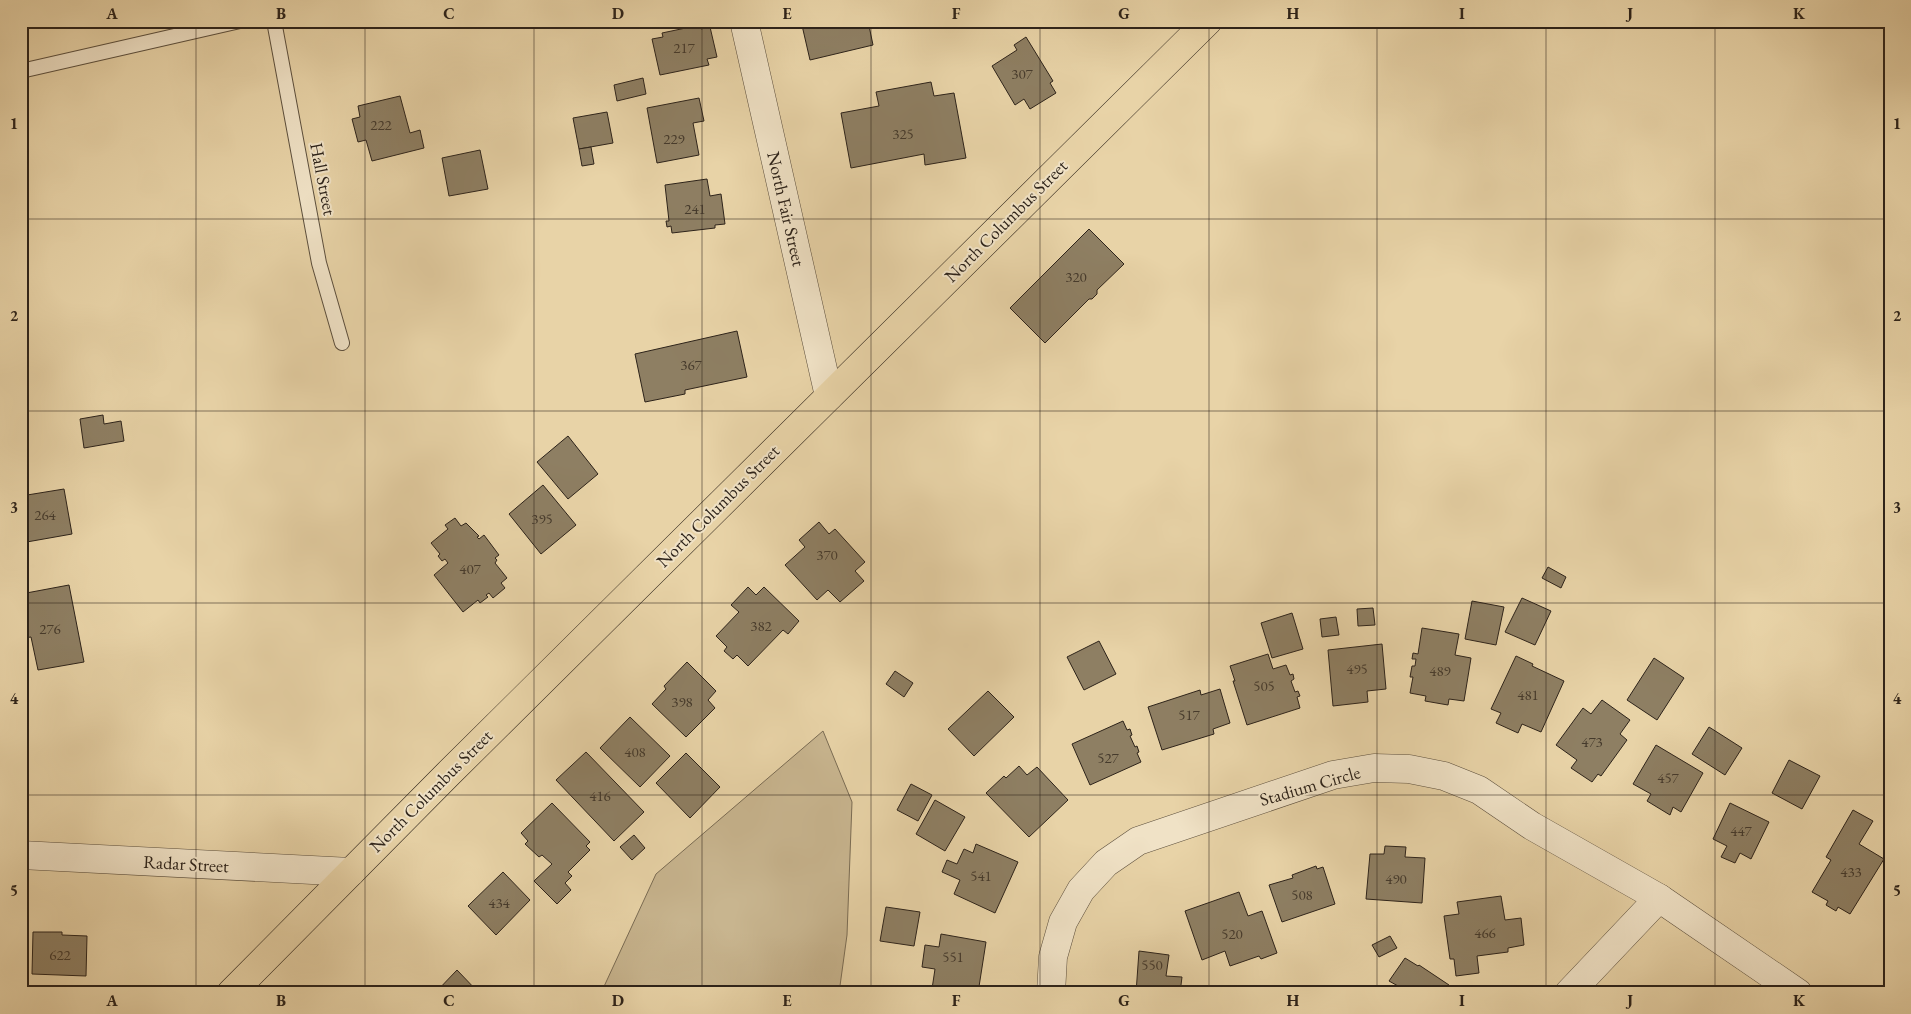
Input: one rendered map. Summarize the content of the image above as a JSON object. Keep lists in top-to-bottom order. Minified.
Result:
{"streets":{"main road":["North Columbus Street"],"street":["North Fair Street","Stadium Circle","Radar Street"],"lane":["Hall Street"]},"crossings":[["North Fair Street","North Columbus Street"],["North Columbus Street","Radar Street"]],"house_numbers":["217","307","222","325","229","241","320","367","264","395","370","407","382","276","495","489","505","481","398","517","473","408","527","457","416","447","433","541","490","508","434","466","520","622","551","550"],"grid":{"columns":["A","B","C","D","E","F","G","H","I","J","K"],"rows":["1","2","3","4","5"]}}
